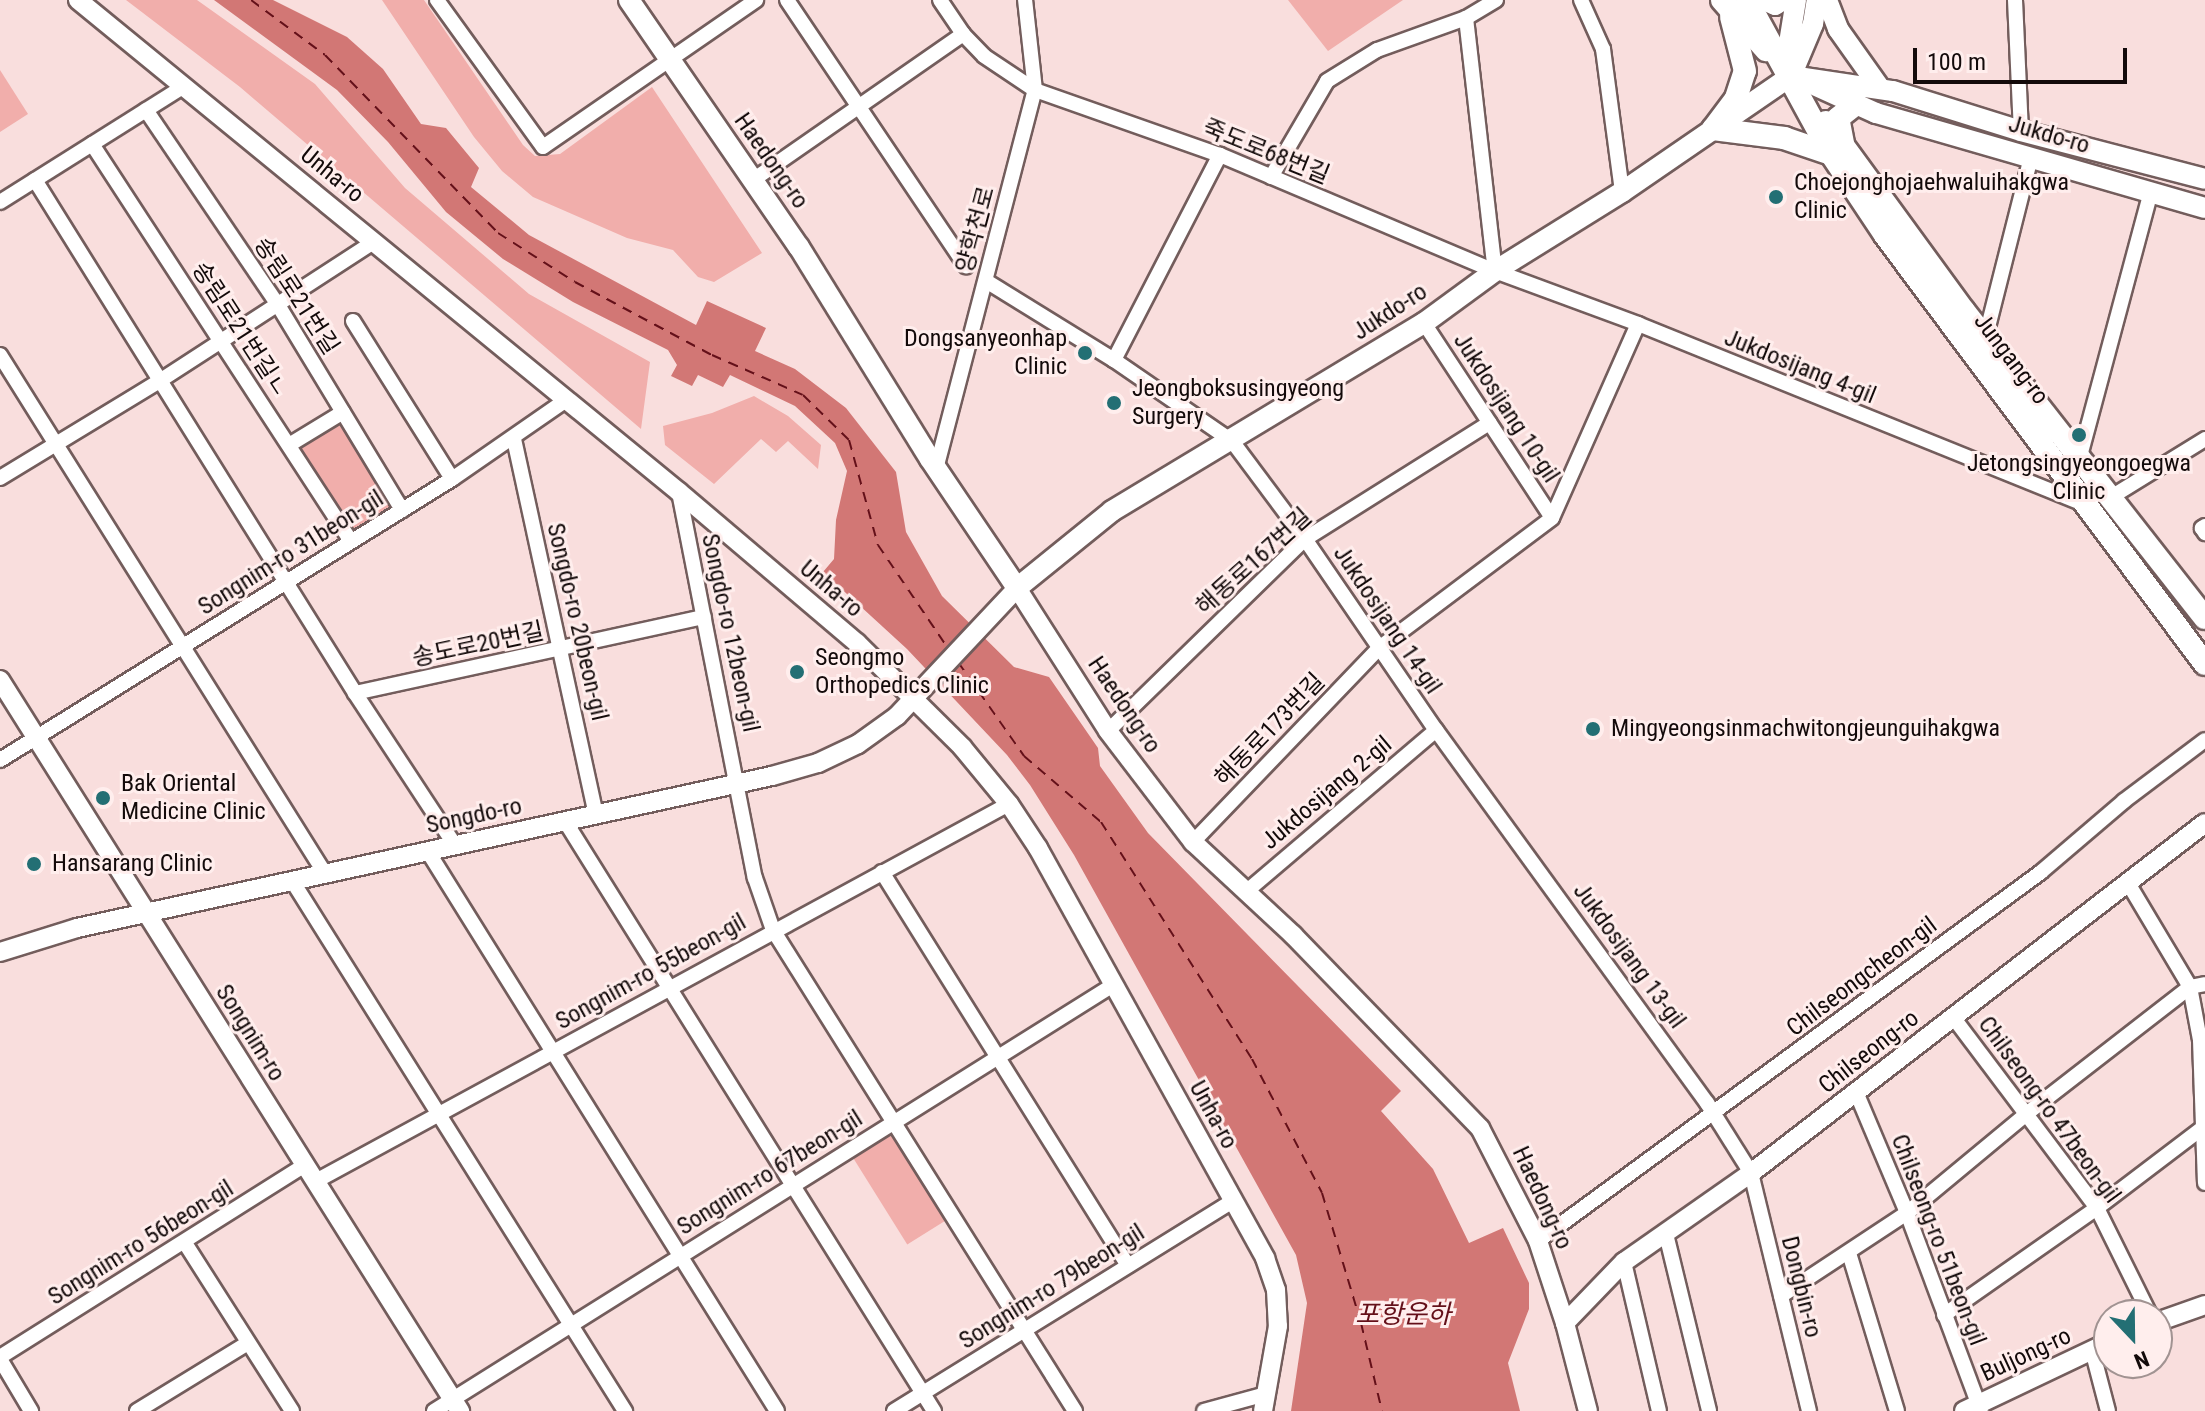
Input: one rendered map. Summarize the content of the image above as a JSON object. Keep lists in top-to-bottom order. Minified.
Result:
{"streets":{"main road":["Jukdo-ro","Haedong-ro","Jungang-ro"],"street":["죽도로68번길","Unha-ro","양학천로","송림로21번길","송림로21번길ㄴ","Jukdosijang 4-gil","Jukdosijang 10-gil","Songnim-ro 31beon-gil","해동로167번길","Jukdosijang 14-gil","Songdo-ro 20beon-gil","Songdo-ro 12beon-gil","송도로20번길","해동로173번길","Jukdosijang 2-gil","Songdo-ro","Jukdosijang 13-gil","Songnim-ro 55beon-gil","Chilseongcheon-gil","Songnim-ro","Chilseong-ro","Chilseong-ro 47beon-gil","Songnim-ro 67beon-gil","Chilseong-ro 51beon-gil","Songnim-ro 56beon-gil","Songnim-ro 79beon-gil","Dongbin-ro","Buljong-ro"]},"crossings":[["Jukdo-ro","죽도로68번길"],["Jukdo-ro","Haedong-ro"],["Jukdo-ro","Jungang-ro"],["Jukdo-ro","Jukdosijang 4-gil"],["Jukdo-ro","Jukdosijang 10-gil"],["Jukdo-ro","Jukdosijang 14-gil"],["Jukdo-ro","Songdo-ro"],["죽도로68번길","양학천로"],["죽도로68번길","Jukdosijang 4-gil"],["Haedong-ro","양학천로"],["Haedong-ro","해동로167번길"],["Haedong-ro","해동로173번길"],["Haedong-ro","Jukdosijang 2-gil"],["Haedong-ro","Songdo-ro"],["Haedong-ro","Chilseongcheon-gil"],["Haedong-ro","Chilseong-ro"],["Unha-ro","Songnim-ro 31beon-gil"],["Unha-ro","Songdo-ro 12beon-gil"],["Unha-ro","Songdo-ro"],["Unha-ro","Songnim-ro 55beon-gil"],["Unha-ro","Songnim-ro 67beon-gil"],["Unha-ro","Songnim-ro 79beon-gil"],["양학천로","Jukdosijang 14-gil"],["송림로21번길","Songnim-ro 31beon-gil"],["송림로21번길ㄴ","Songnim-ro 31beon-gil"],["Jungang-ro","Jukdosijang 4-gil"],["Jukdosijang 10-gil","해동로167번길"],["Jukdosijang 10-gil","해동로173번길"],["Songnim-ro 31beon-gil","Songdo-ro 20beon-gil"],["Songnim-ro 31beon-gil","Songnim-ro"],["해동로167번길","Jukdosijang 14-gil"],["Jukdosijang 14-gil","해동로173번길"],["Jukdosijang 14-gil","Jukdosijang 2-gil"],["Jukdosijang 14-gil","Jukdosijang 13-gil"],["Songdo-ro 20beon-gil","송도로20번길"],["Songdo-ro 20beon-gil","Songdo-ro"],["Songdo-ro 12beon-gil","송도로20번길"],["Songdo-ro 12beon-gil","Songdo-ro"],["Songdo-ro 12beon-gil","Songnim-ro 55beon-gil"],["Songdo-ro 12beon-gil","Songnim-ro 67beon-gil"],["Songdo-ro 12beon-gil","Songnim-ro 79beon-gil"],["Songdo-ro","Songnim-ro"],["Jukdosijang 13-gil","Chilseongcheon-gil"],["Jukdosijang 13-gil","Chilseong-ro"],["Jukdosijang 13-gil","Dongbin-ro"],["Songnim-ro 55beon-gil","Songnim-ro"],["Songnim-ro","Songnim-ro 67beon-gil"],["Songnim-ro","Songnim-ro 56beon-gil"],["Chilseong-ro","Chilseong-ro 47beon-gil"],["Chilseong-ro","Chilseong-ro 51beon-gil"],["Chilseong-ro","Dongbin-ro"],["Chilseong-ro 51beon-gil","Buljong-ro"]],"water":["포항운하"],"places":["Choejonghojaehwaluihakgwa Clinic","Dongsanyeonhap Clinic","Jeongboksusingyeong Surgery","Jetongsingyeongoegwa Clinic","Seongmo Orthopedics Clinic","Mingyeongsinmachwitongjeunguihakgwa","Bak Oriental Medicine Clinic","Hansarang Clinic"],"scale_bar":"100 m","north":"bottom"}
